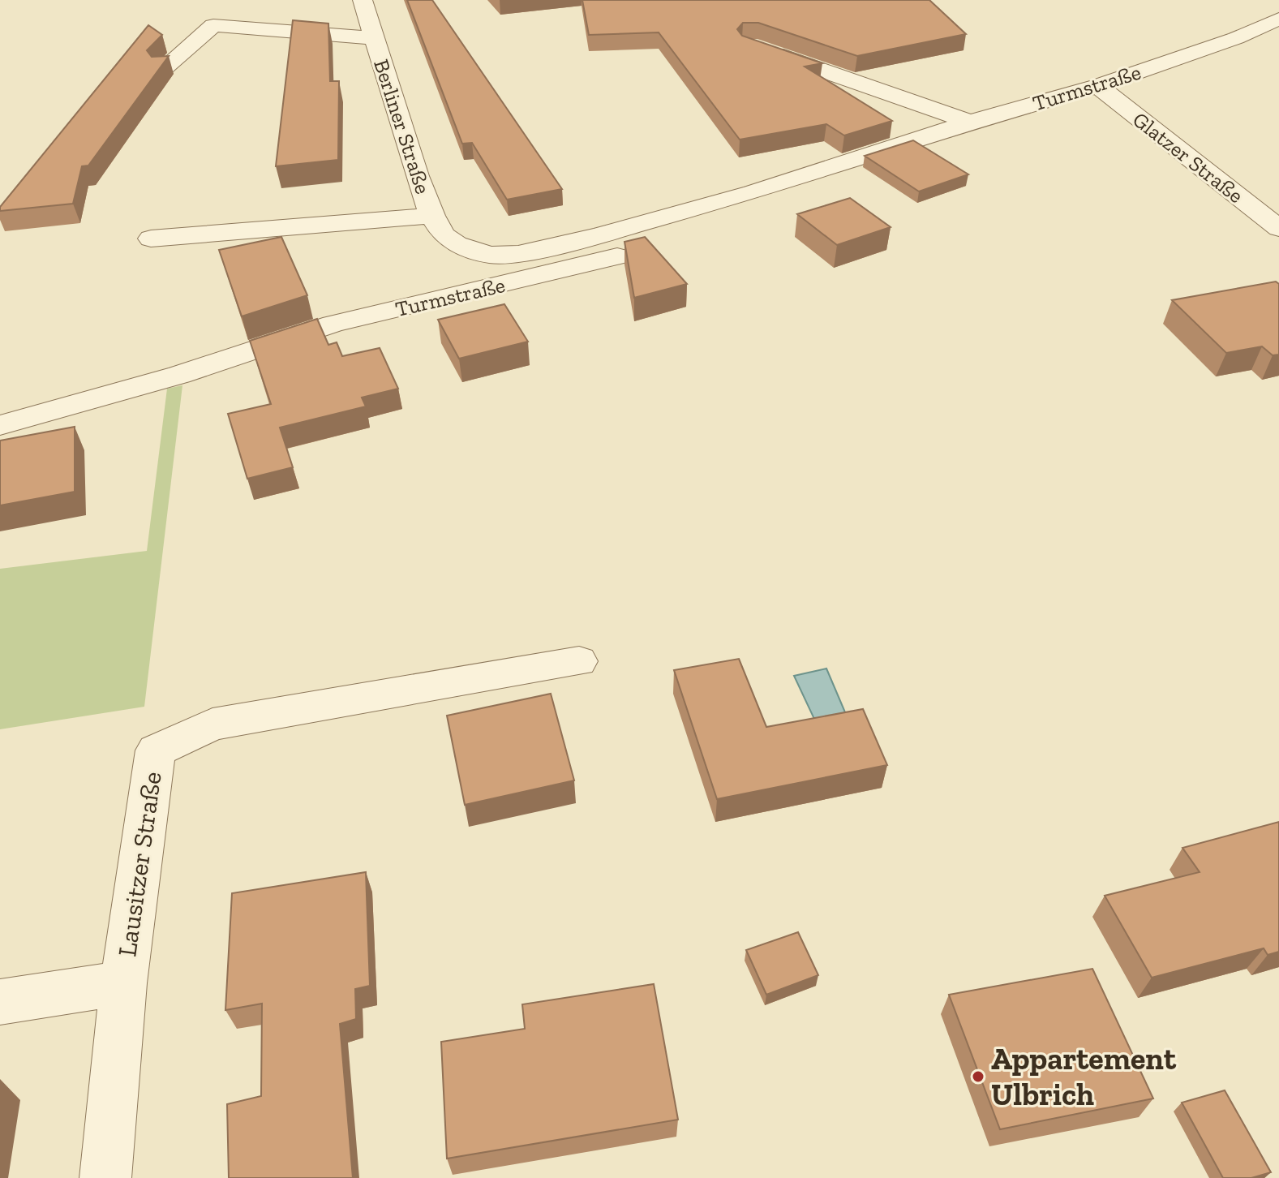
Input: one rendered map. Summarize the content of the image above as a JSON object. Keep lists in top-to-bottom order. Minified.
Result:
{"streets":{"street":["Turmstraße","Berliner Straße","Glatzer Straße","Lausitzer Straße"]},"crossings":[["Turmstraße","Berliner Straße"],["Turmstraße","Glatzer Straße"]],"places":["Appartement Ulbrich"]}
